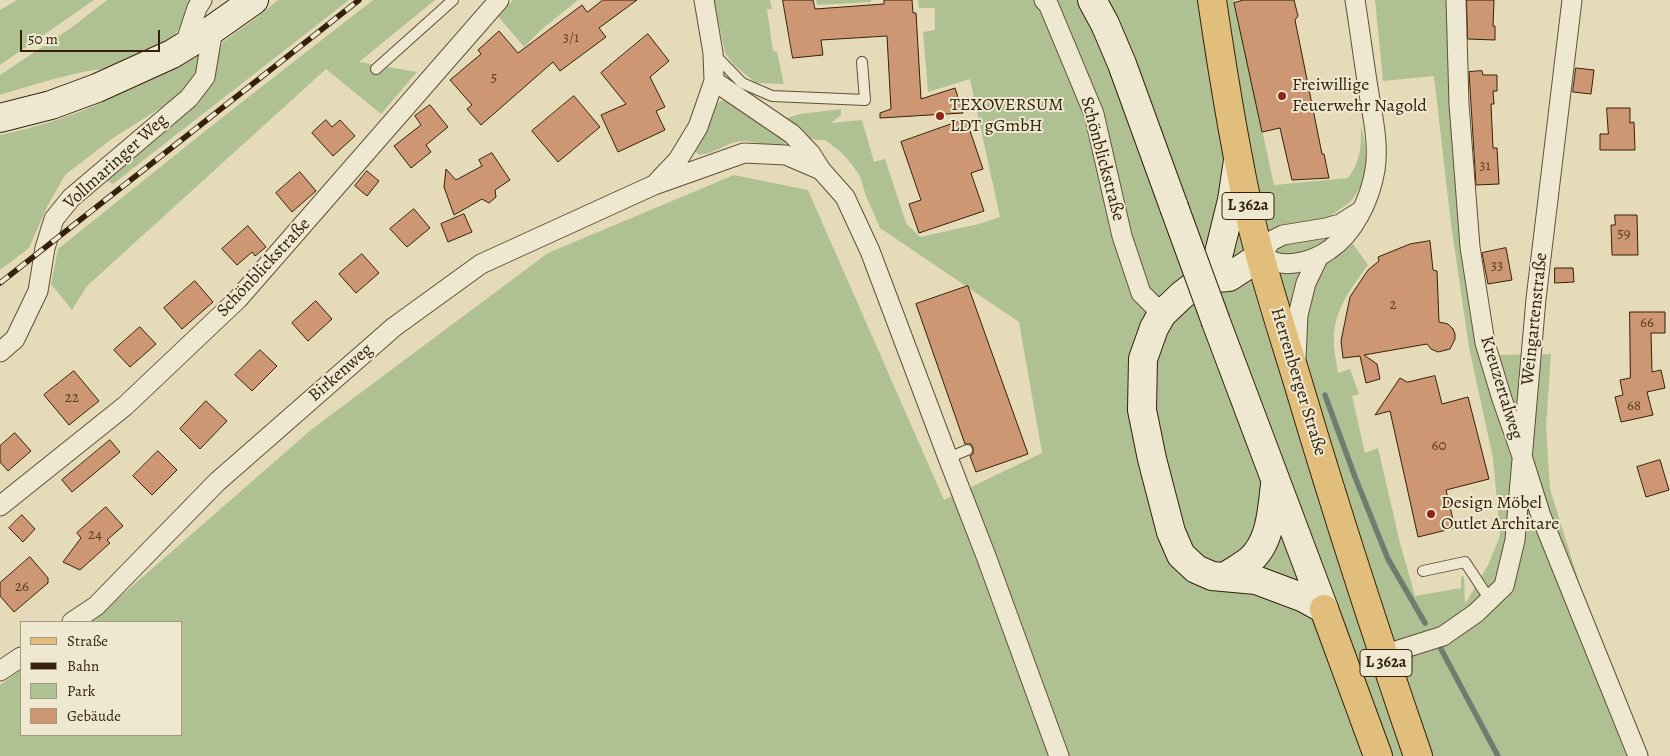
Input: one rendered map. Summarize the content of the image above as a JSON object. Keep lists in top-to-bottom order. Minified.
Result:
{"streets":{"main road":["L 362a","Herrenberger Straße"],"street":["Schönblickstraße","Vollmaringer Weg","Weingartenstraße","Birkenweg","Kreuzertalweg"]},"crossings":[["Weingartenstraße","Herrenberger Straße"],["Weingartenstraße","Kreuzertalweg"]],"places":["Freiwillige Feuerwehr Nagold","TEXOVERSUM LDT gGmbH","Design Möbel Outlet Architare"],"house_numbers":["3/1","5","31","59","33","2","66","22","68","60","24","26"],"legend":["Straße","Bahn","Park","Gebäude"],"scale_bar":"50 m"}
